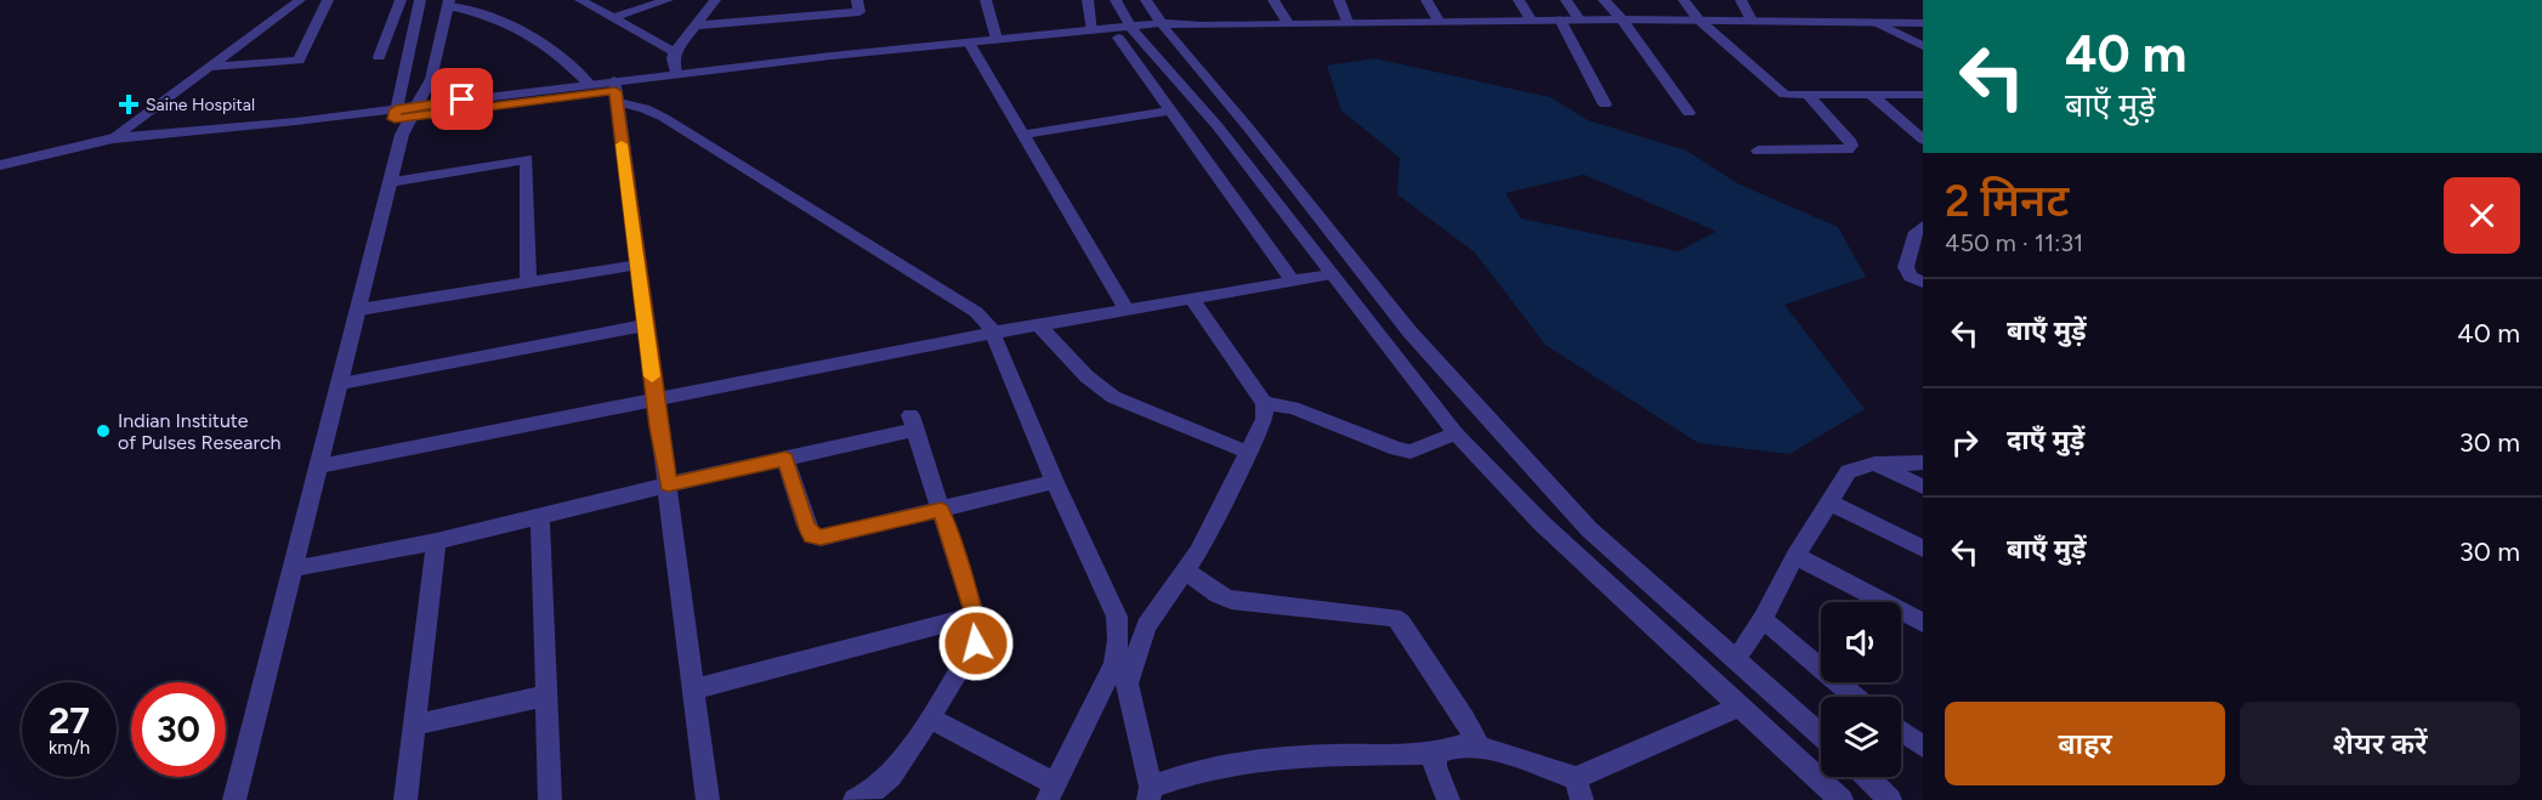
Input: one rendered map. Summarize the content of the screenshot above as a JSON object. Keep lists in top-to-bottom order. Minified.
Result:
{"places":{"health":["Saine Hospital"],"other":["Indian Institute of Pulses Research"]},"page":{"turn":["40 m","बाएँ मुड़ें"],"heading":["2 मिनट","450 m · 11:31"],"list":[{"name":"बाएँ मुड़ें","value":"40 m"},{"name":"दाएँ मुड़ें","value":"30 m"},{"name":"बाएँ मुड़ें","value":"30 m"}],"speed":"27 km/h","limit":"30","buttons":["बाहर","शेयर करें"]}}
